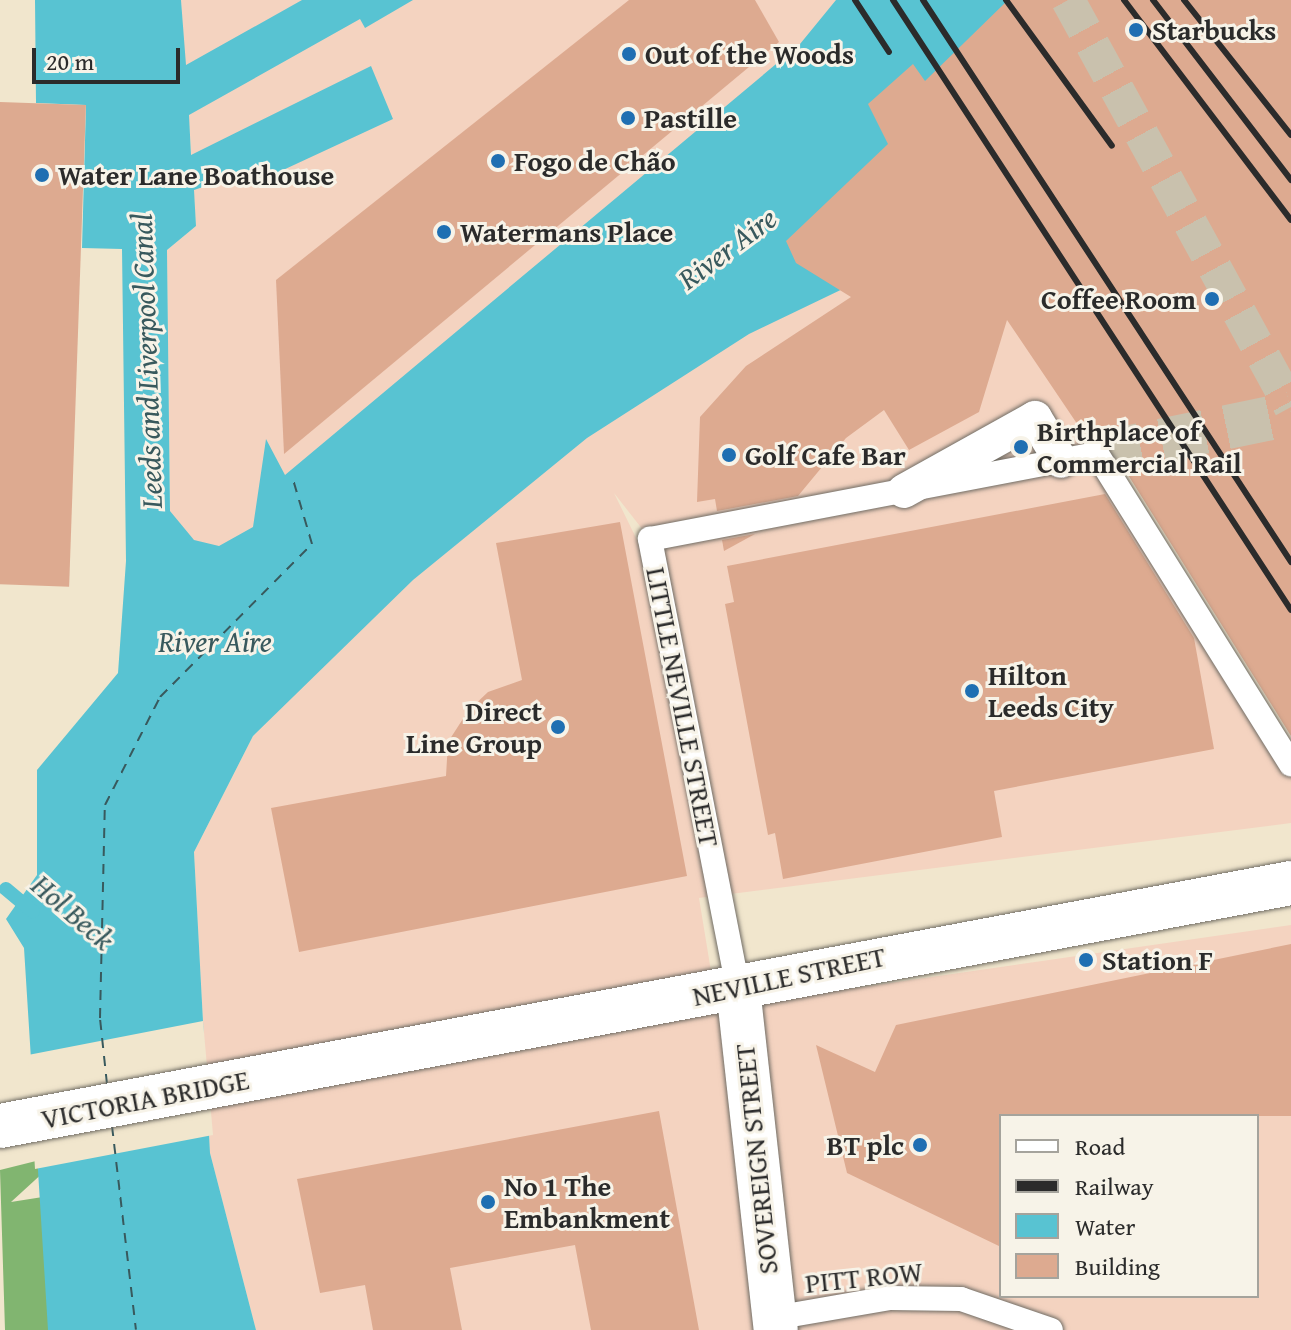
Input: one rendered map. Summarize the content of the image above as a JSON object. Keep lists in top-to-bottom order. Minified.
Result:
{"streets":{"street":["LITTLE NEVILLE STREET","NEVILLE STREET","VICTORIA BRIDGE","SOVEREIGN STREET"],"lane":["PITT ROW"]},"crossings":[["LITTLE NEVILLE STREET","NEVILLE STREET"],["LITTLE NEVILLE STREET","SOVEREIGN STREET"],["NEVILLE STREET","VICTORIA BRIDGE"],["NEVILLE STREET","SOVEREIGN STREET"],["SOVEREIGN STREET","PITT ROW"]],"water":["River Aire","Leeds and Liverpool Canal","Hol Beck"],"places":["Starbucks","Out of the Woods","Pastille","Fogo de Chão","Water Lane Boathouse","Watermans Place","Coffee Room","Birthplace of Commercial Rail","Golf Cafe Bar","Hilton Leeds City","Direct Line Group","Station F","BT plc","No 1 The Embankment"],"legend":["Road","Railway","Water","Building"],"scale_bar":"20 m"}
